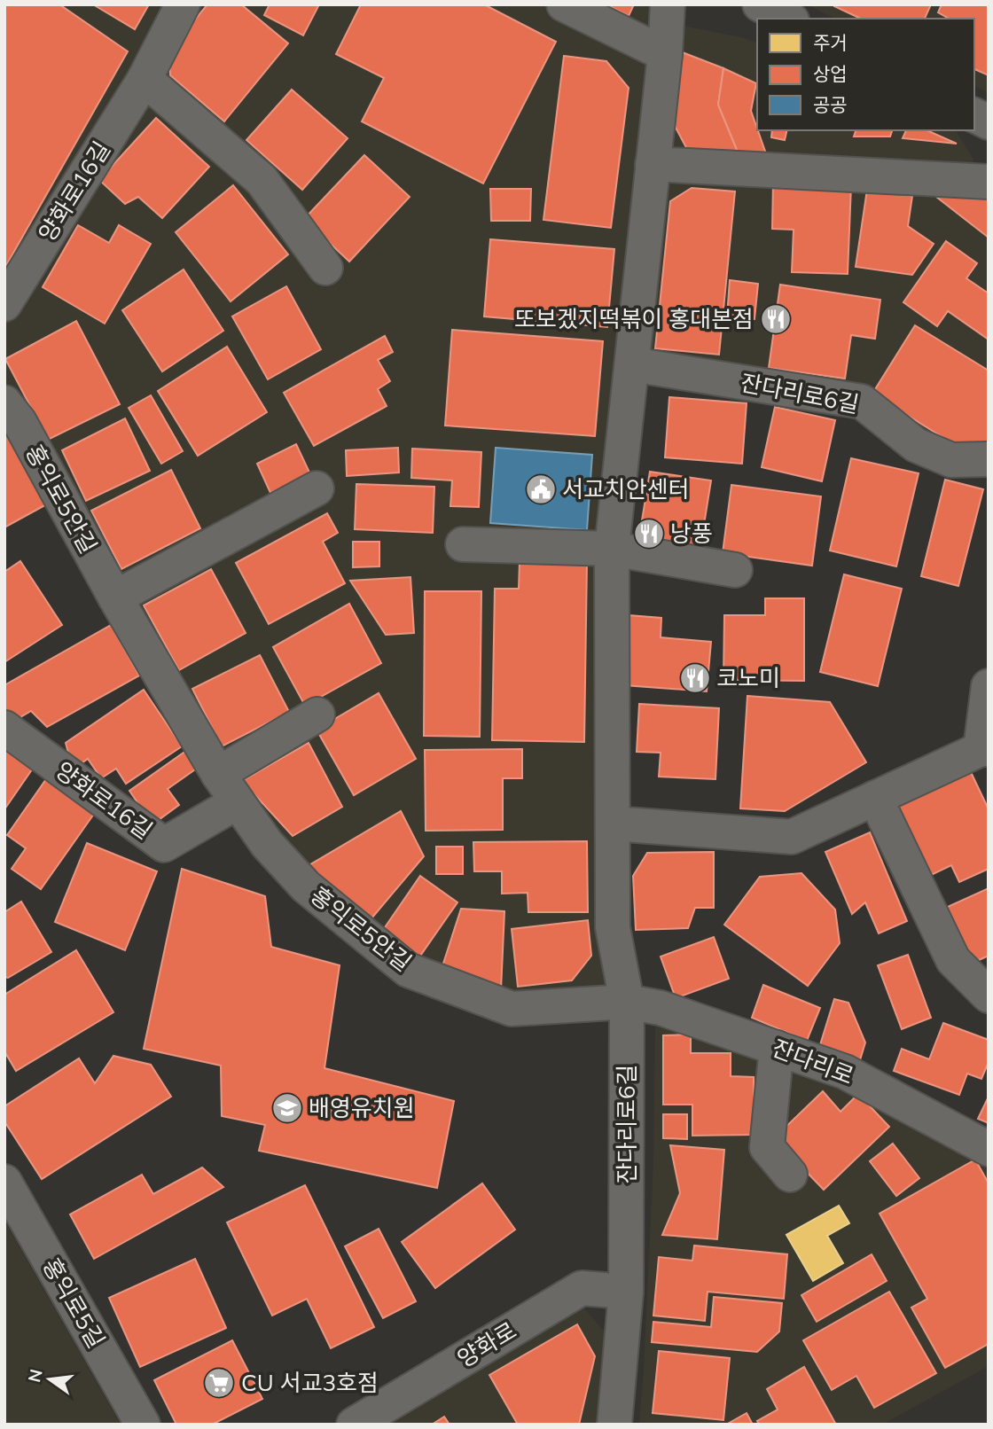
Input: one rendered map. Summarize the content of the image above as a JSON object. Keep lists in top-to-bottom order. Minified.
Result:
{"streets":{"street":["양화로16길","잔다리로6길","홍익로5안길","잔다리로","홍익로5길","양화로"]},"crossings":[["양화로16길","홍익로5안길"],["잔다리로6길","홍익로5안길"],["잔다리로6길","잔다리로"],["잔다리로6길","양화로"],["홍익로5안길","잔다리로"]],"places":{"restaurant":["또보겠지떡볶이 홍대본점","낭풍","코노미"],"public building":["서교치안센터"],"school or university":["배영유치원"],"supermarket":["CU 서교3호점"]},"legend":["주거","상업","공공"],"north":"left"}
